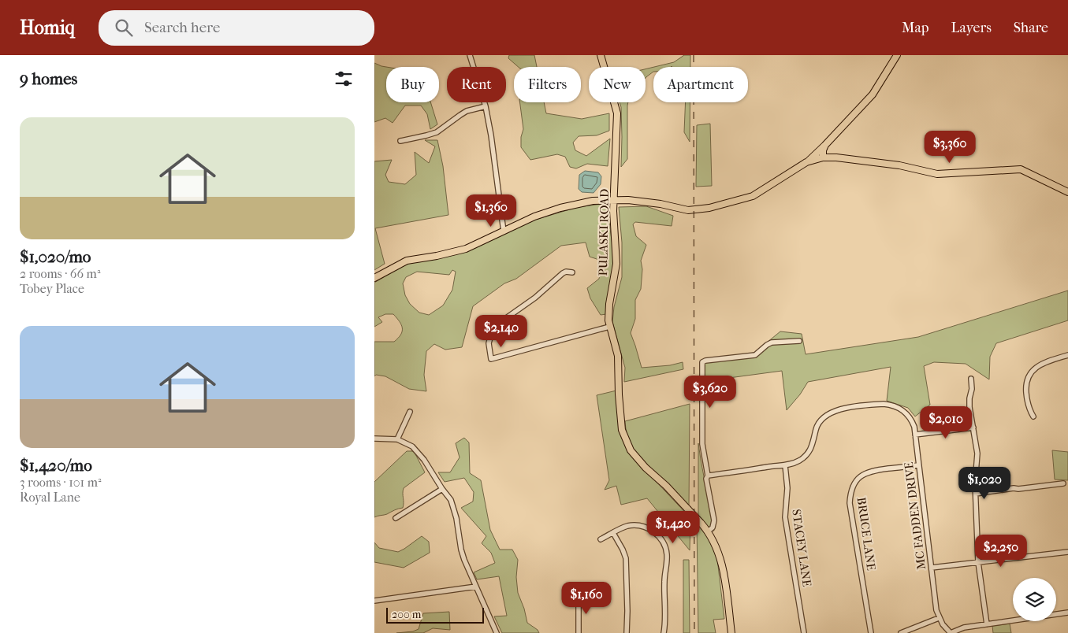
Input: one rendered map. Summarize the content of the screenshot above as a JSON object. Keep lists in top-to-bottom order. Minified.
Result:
{"streets":{"main road":["PULASKI ROAD"],"street":["MC FADDEN DRIVE","BRUCE LANE","STACEY LANE"]},"crossings":[["MC FADDEN DRIVE","BRUCE LANE"],["MC FADDEN DRIVE","STACEY LANE"]],"scale_bar":"200 m","page":{"header":"Homiq","search":"Search here","nav":["Map","Layers","Share"],"heading":"9 homes","chip":["Buy","Rent","Filters","New","Apartment"],"list":[{"name":"$1,020/mo","note":"2 rooms · 66 m² · Tobey Place"},{"name":"$1,420/mo","note":"3 rooms · 101 m² · Royal Lane"}],"price":["$3,360","$1,360","$2,140","$3,620","$2,010","$1,020","$1,420","$2,250","$1,160"],"scale":"200 m"}}
